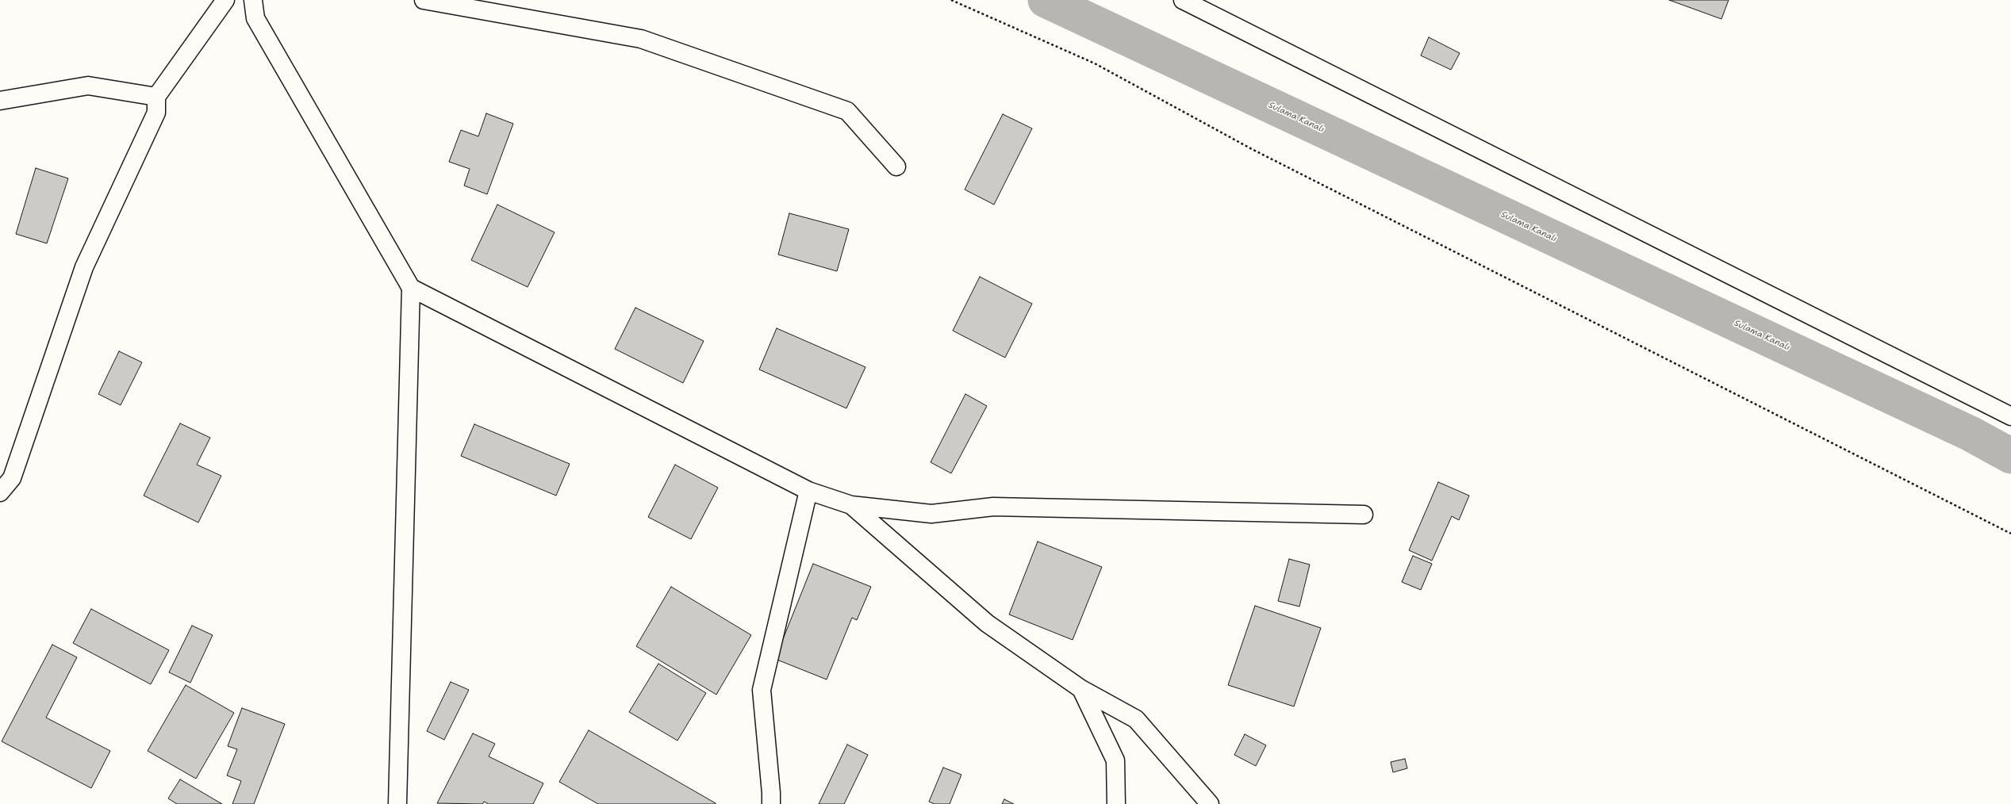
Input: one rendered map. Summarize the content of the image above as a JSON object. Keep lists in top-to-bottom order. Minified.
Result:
{"water":["Sulama Kanalı"]}
